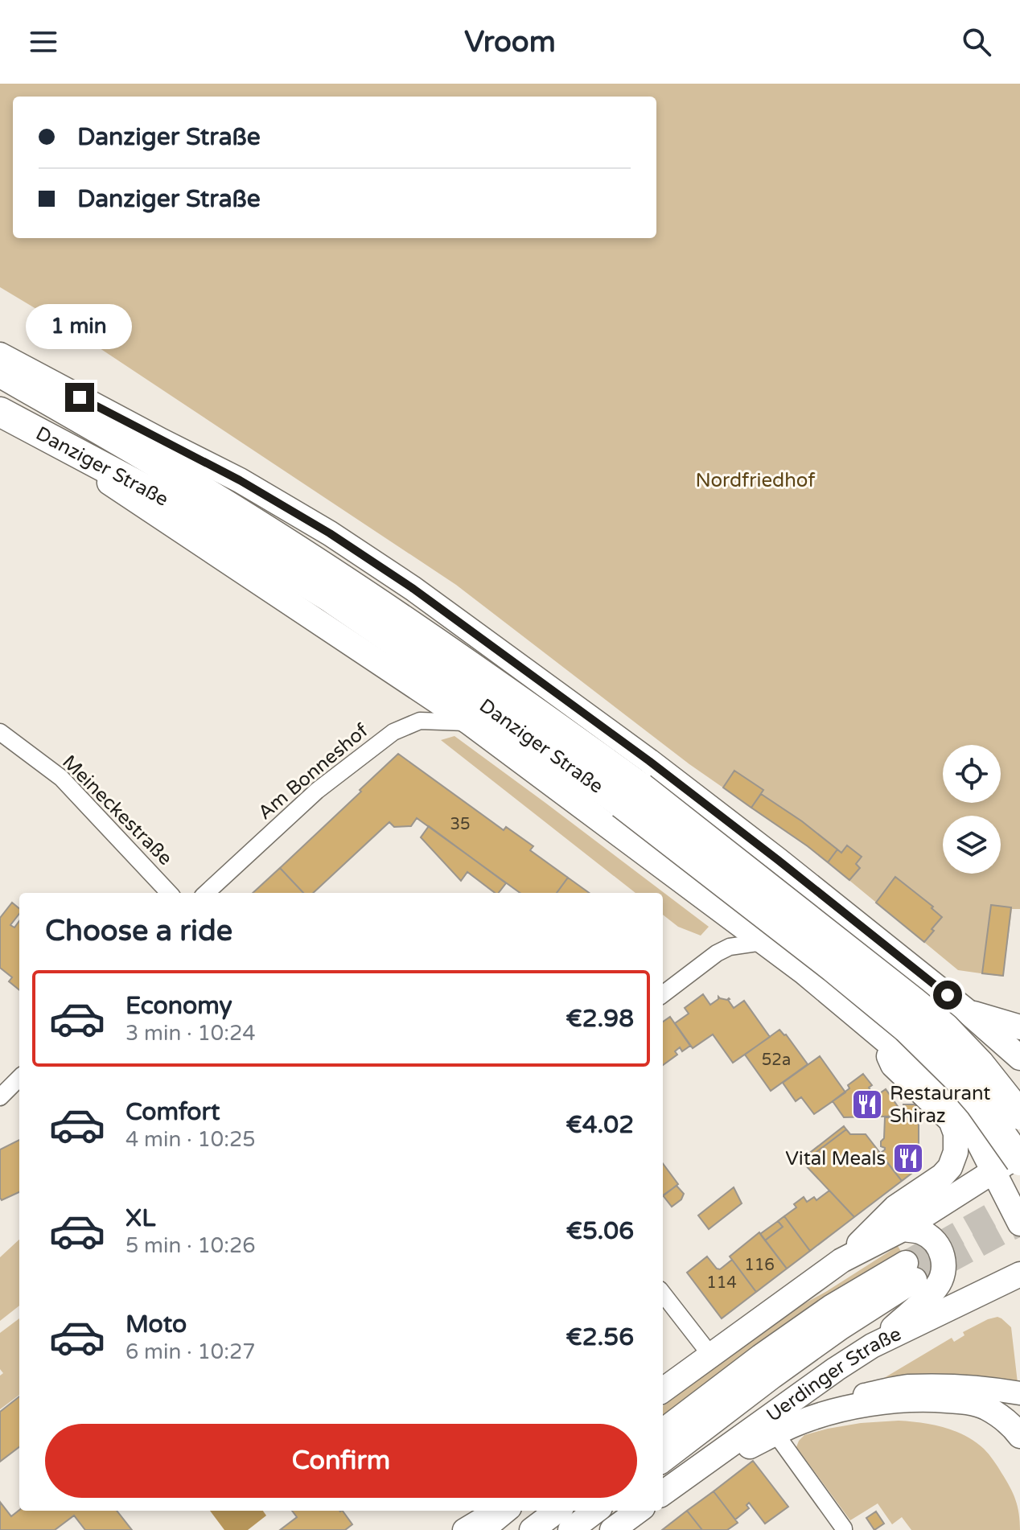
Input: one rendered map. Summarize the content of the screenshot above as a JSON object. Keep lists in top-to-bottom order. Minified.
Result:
{"streets":{"highway":["Danziger Straße"],"main road":["Uerdinger Straße"],"street":["Am Bonneshof","Meineckestraße"]},"crossings":[["Danziger Straße","Am Bonneshof"]],"parks":["Nordfriedhof"],"places":{"restaurant":["Restaurant Shiraz","Vital Meals"]},"house_numbers":["35","52a","116","114"],"page":{"header":"Vroom","banner":["Danziger Straße","Danziger Straße"],"bubble":"1 min","heading":"Choose a ride","list":[{"name":"Economy","note":"3 min · 10:24","value":"€2.98"},{"name":"Comfort","note":"4 min · 10:25","value":"€4.02"},{"name":"XL","note":"5 min · 10:26","value":"€5.06"},{"name":"Moto","note":"6 min · 10:27","value":"€2.56"}],"buttons":"Confirm"}}
